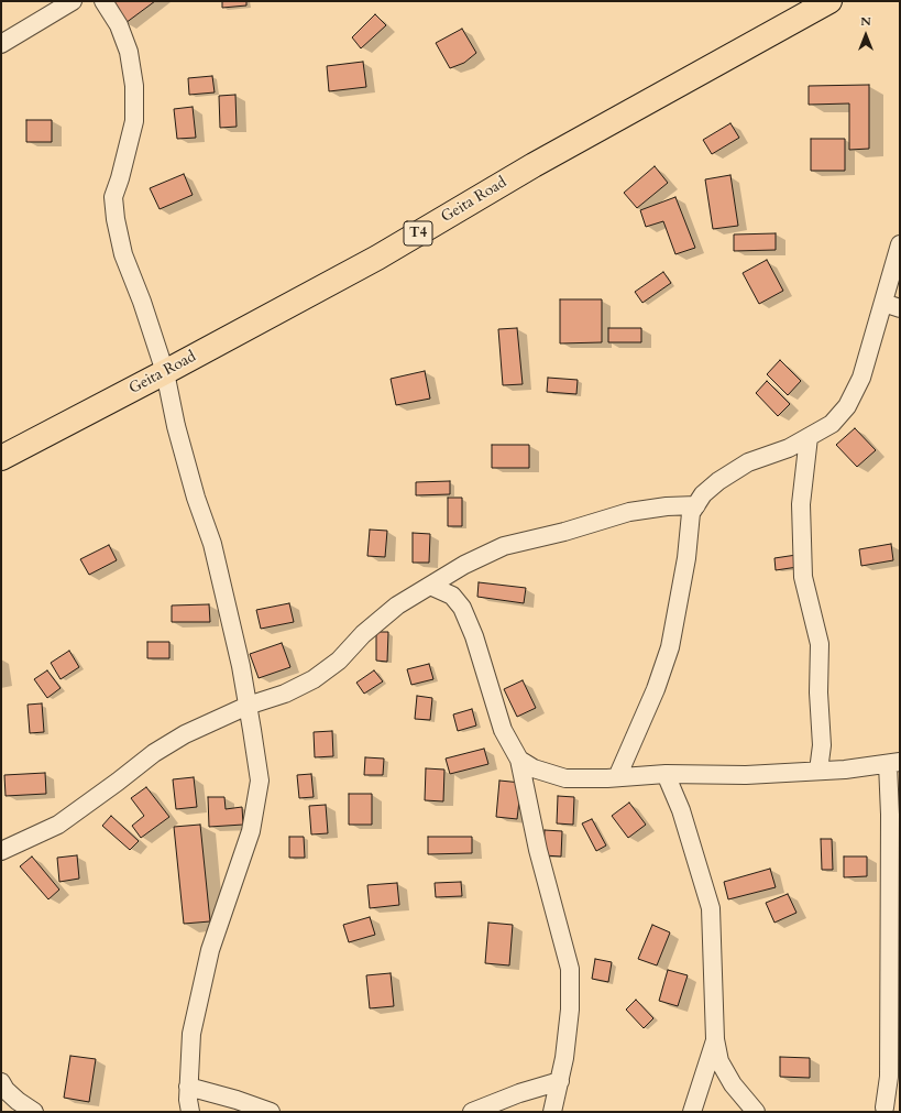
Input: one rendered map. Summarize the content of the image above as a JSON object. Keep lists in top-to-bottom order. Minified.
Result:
{"streets":{"highway":["Geita Road","T4"]},"north":"top"}
